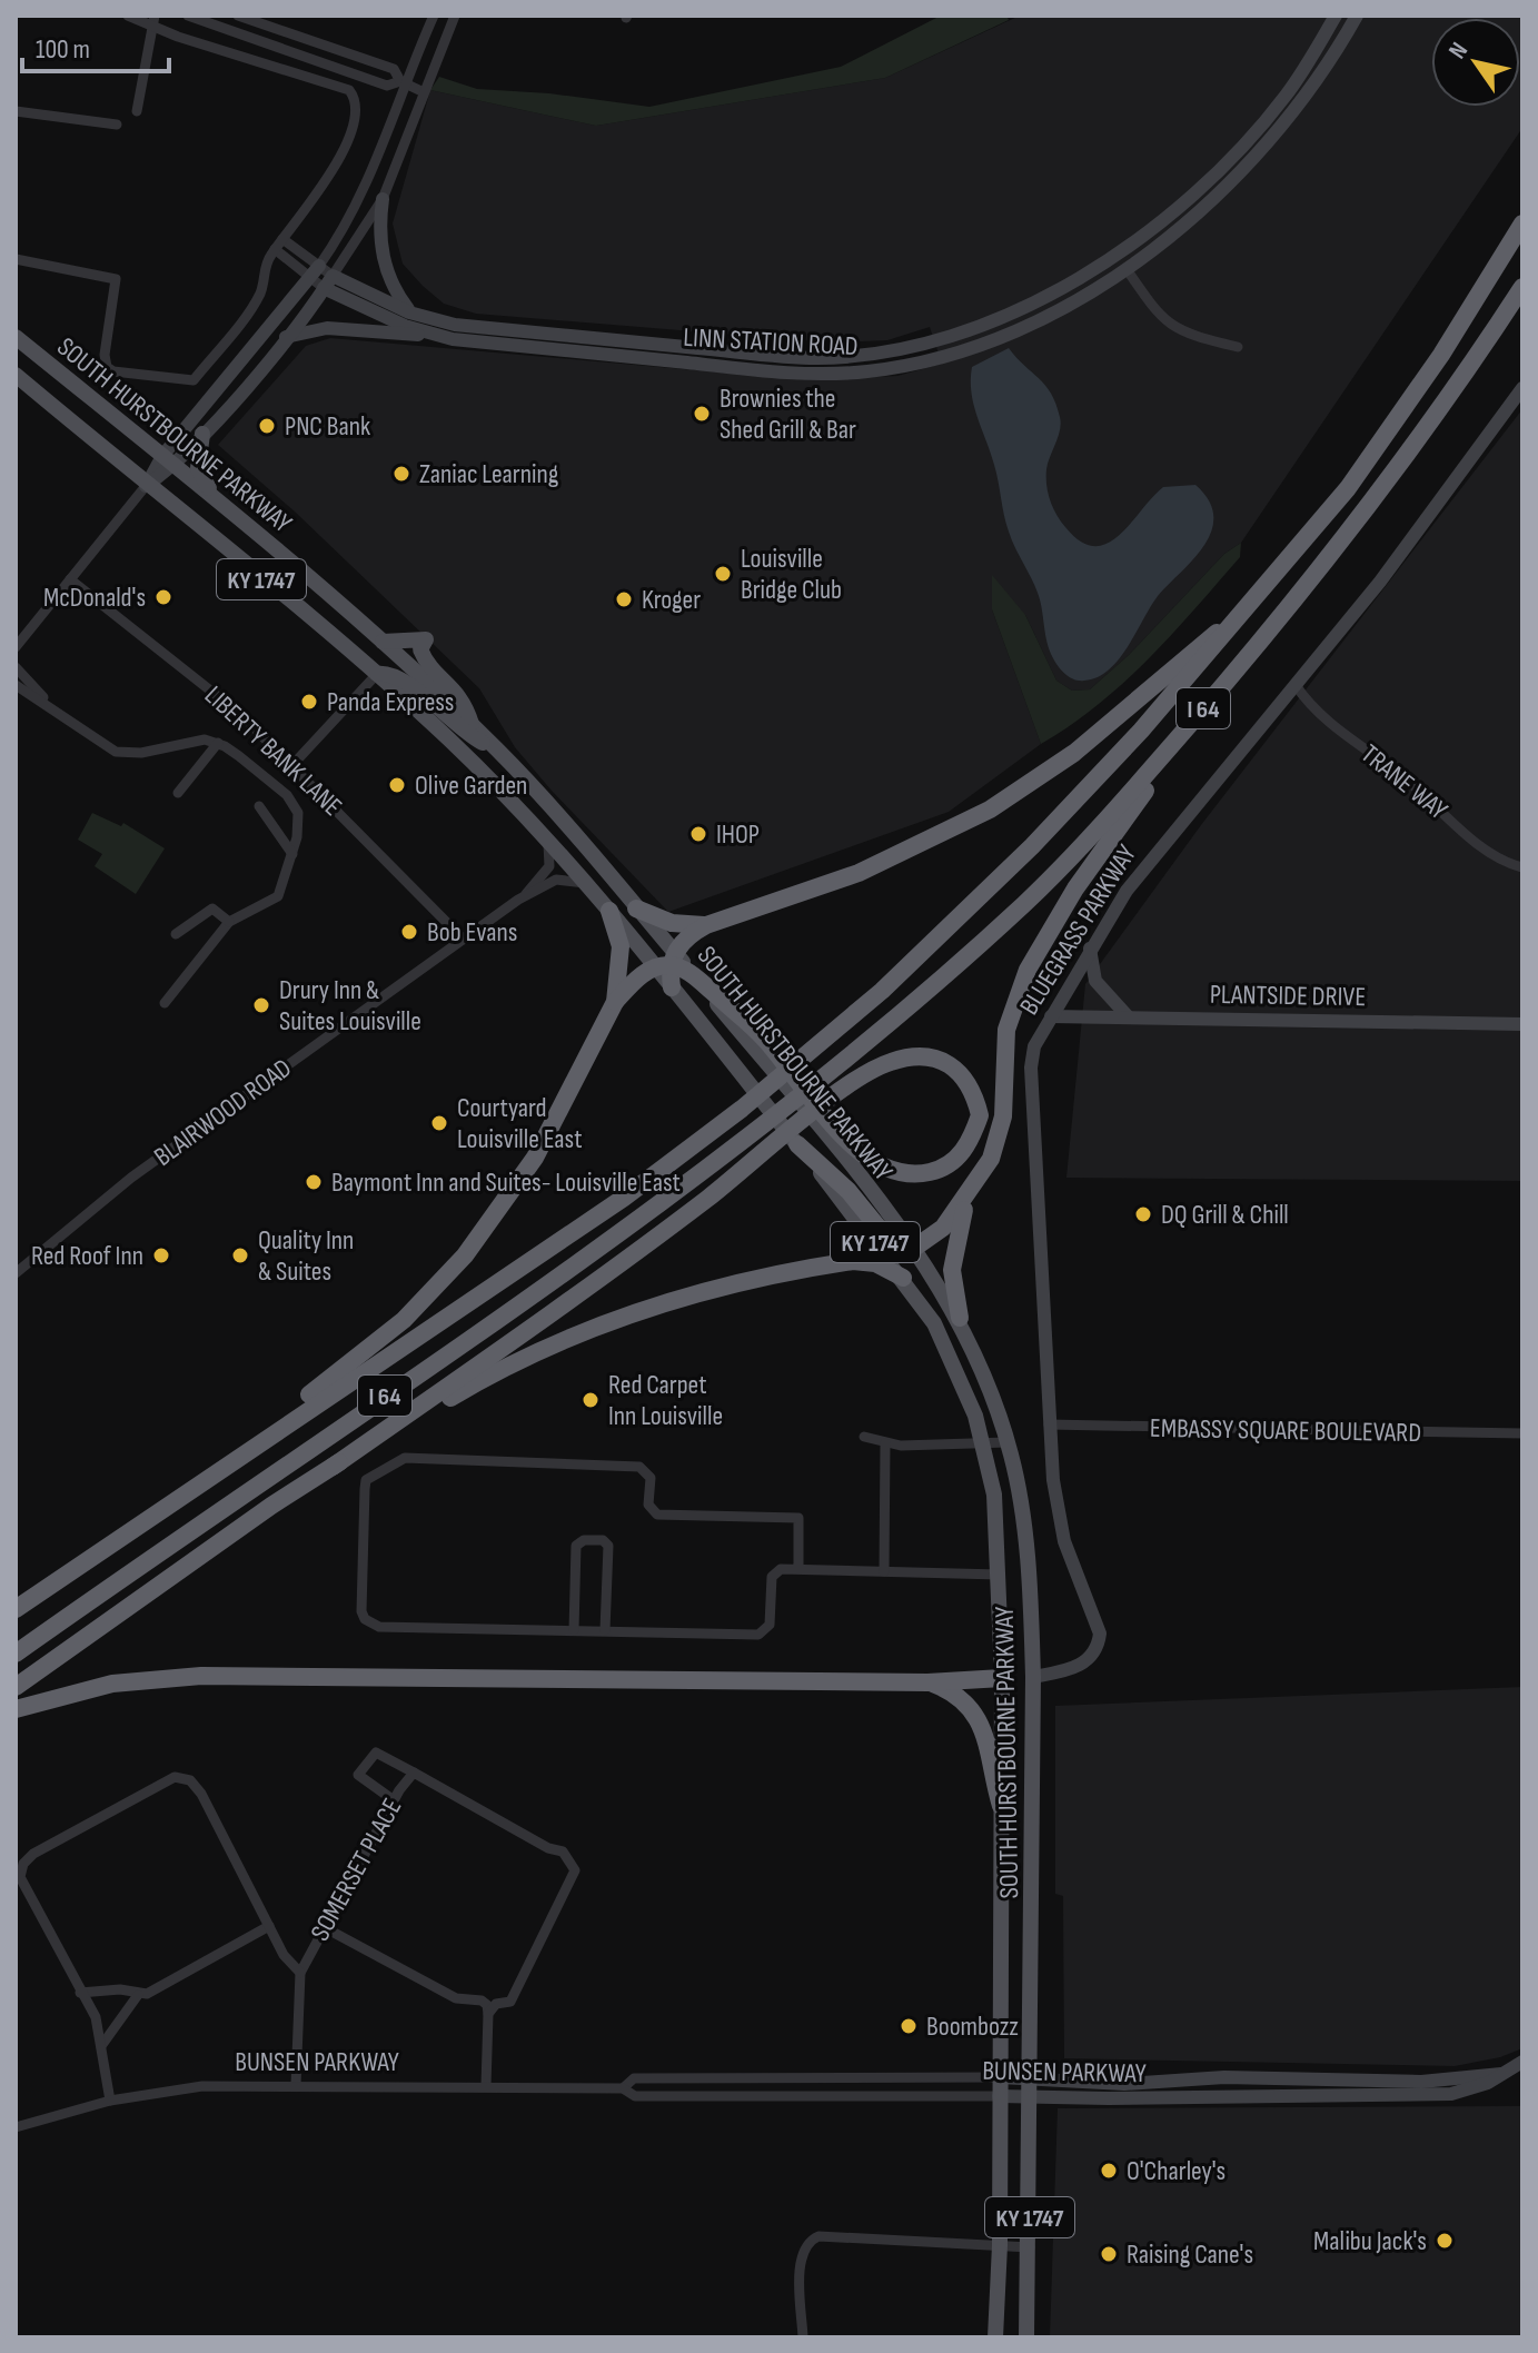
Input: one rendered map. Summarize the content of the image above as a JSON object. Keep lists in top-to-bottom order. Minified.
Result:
{"streets":{"highway":["I 64"],"main road":["SOUTH HURSTBOURNE PARKWAY","KY 1747"],"street":["LINN STATION ROAD","LIBERTY BANK LANE","TRANE WAY","BLUEGRASS PARKWAY","PLANTSIDE DRIVE","BLAIRWOOD ROAD","EMBASSY SQUARE BOULEVARD","SOMERSET PLACE","BUNSEN PARKWAY"]},"crossings":[["SOUTH HURSTBOURNE PARKWAY","BLUEGRASS PARKWAY"],["SOUTH HURSTBOURNE PARKWAY","BLAIRWOOD ROAD"],["SOUTH HURSTBOURNE PARKWAY","BUNSEN PARKWAY"],["LIBERTY BANK LANE","BLAIRWOOD ROAD"],["TRANE WAY","BLUEGRASS PARKWAY"],["BLUEGRASS PARKWAY","PLANTSIDE DRIVE"],["BLUEGRASS PARKWAY","EMBASSY SQUARE BOULEVARD"],["SOMERSET PLACE","BUNSEN PARKWAY"]],"places":["Brownies the Shed Grill & Bar","PNC Bank","Zaniac Learning","Louisville Bridge Club","McDonald's","Kroger","Panda Express","Olive Garden","IHOP","Bob Evans","Drury Inn & Suites Louisville","Courtyard Louisville East","Baymont Inn and Suites- Louisville East","DQ Grill & Chill","Red Roof Inn","Quality Inn & Suites","Red Carpet Inn Louisville","Boombozz","O'Charley's","Malibu Jack's","Raising Cane's"],"scale_bar":"100 m","north":"top left"}
